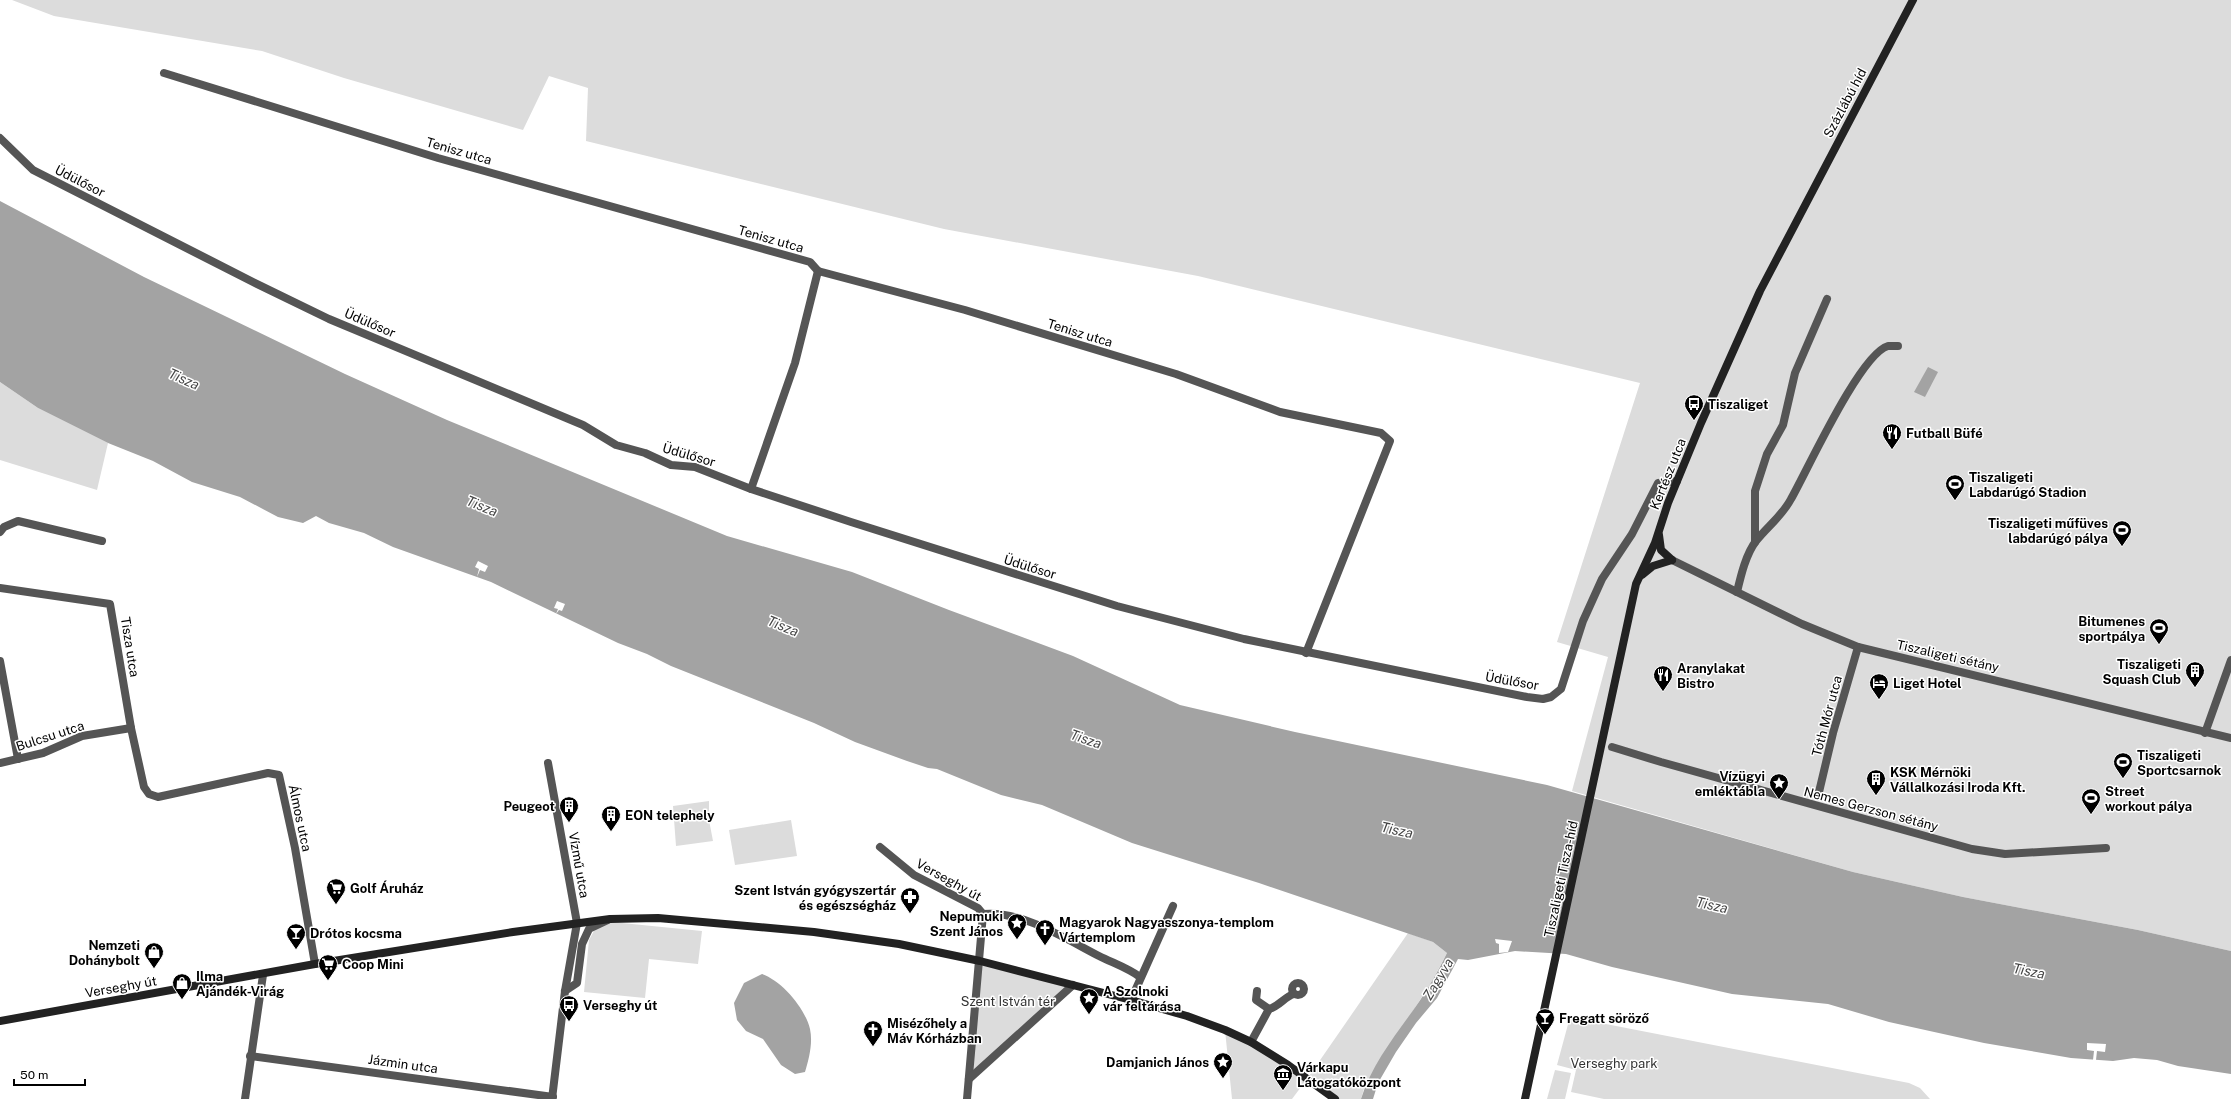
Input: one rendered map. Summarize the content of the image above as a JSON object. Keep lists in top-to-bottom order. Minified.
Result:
{"streets":{"main road":["Százlábú híd","Kertész utca","Tiszaligeti Tisza-híd","Verseghy út"],"street":["Tenisz utca","Üdülősor","Tisza utca","Tiszaligeti sétány","Tóth Mór utca","Bulcsu utca","Nemes Gerzson sétány","Álmos utca","Vízmű utca","Jázmin utca"]},"crossings":[["Százlábú híd","Kertész utca"],["Tenisz utca","Üdülősor"],["Üdülősor","Kertész utca"],["Kertész utca","Tiszaligeti Tisza-híd"],["Tisza utca","Bulcsu utca"],["Tisza utca","Álmos utca"],["Tiszaligeti sétány","Tóth Mór utca"],["Álmos utca","Verseghy út"],["Vízmű utca","Verseghy út"]],"water":["Tisza","Zagyva"],"parks":["Szent István tér","Verseghy park"],"places":{"bus stop":["Tiszaliget","Verseghy út"],"restaurant":["Futball Büfé","Aranylakat Bistro"],"sports":["Tiszaligeti Labdarúgó Stadion","Tiszaligeti műfüves labdarúgó pálya","Bitumenes sportpálya","Tiszaligeti Sportcsarnok","Street workout pálya"],"building":["Tiszaligeti Squash Club","KSK Mérnöki Vállalkozási Iroda Kft.","Peugeot","EON telephely"],"hotel":["Liget Hotel"],"place":["Vízügyi emléktábla","Nepumuki Szent János","A Szolnoki vár feltárása","Damjanich János"],"supermarket":["Golf Áruház","Coop Mini"],"pharmacy":["Szent István gyógyszertár és egészségház"],"church":["Magyarok Nagyasszonya-templom Vártemplom","Misézőhely a Máv Kórházban"],"bar":["Drótos kocsma","Fregatt söröző"],"shop":["Nemzeti Dohánybolt","Ilma Ajándék-Virág"],"museum":["Várkapu Látogatóközpont"]},"scale_bar":"50 m"}
